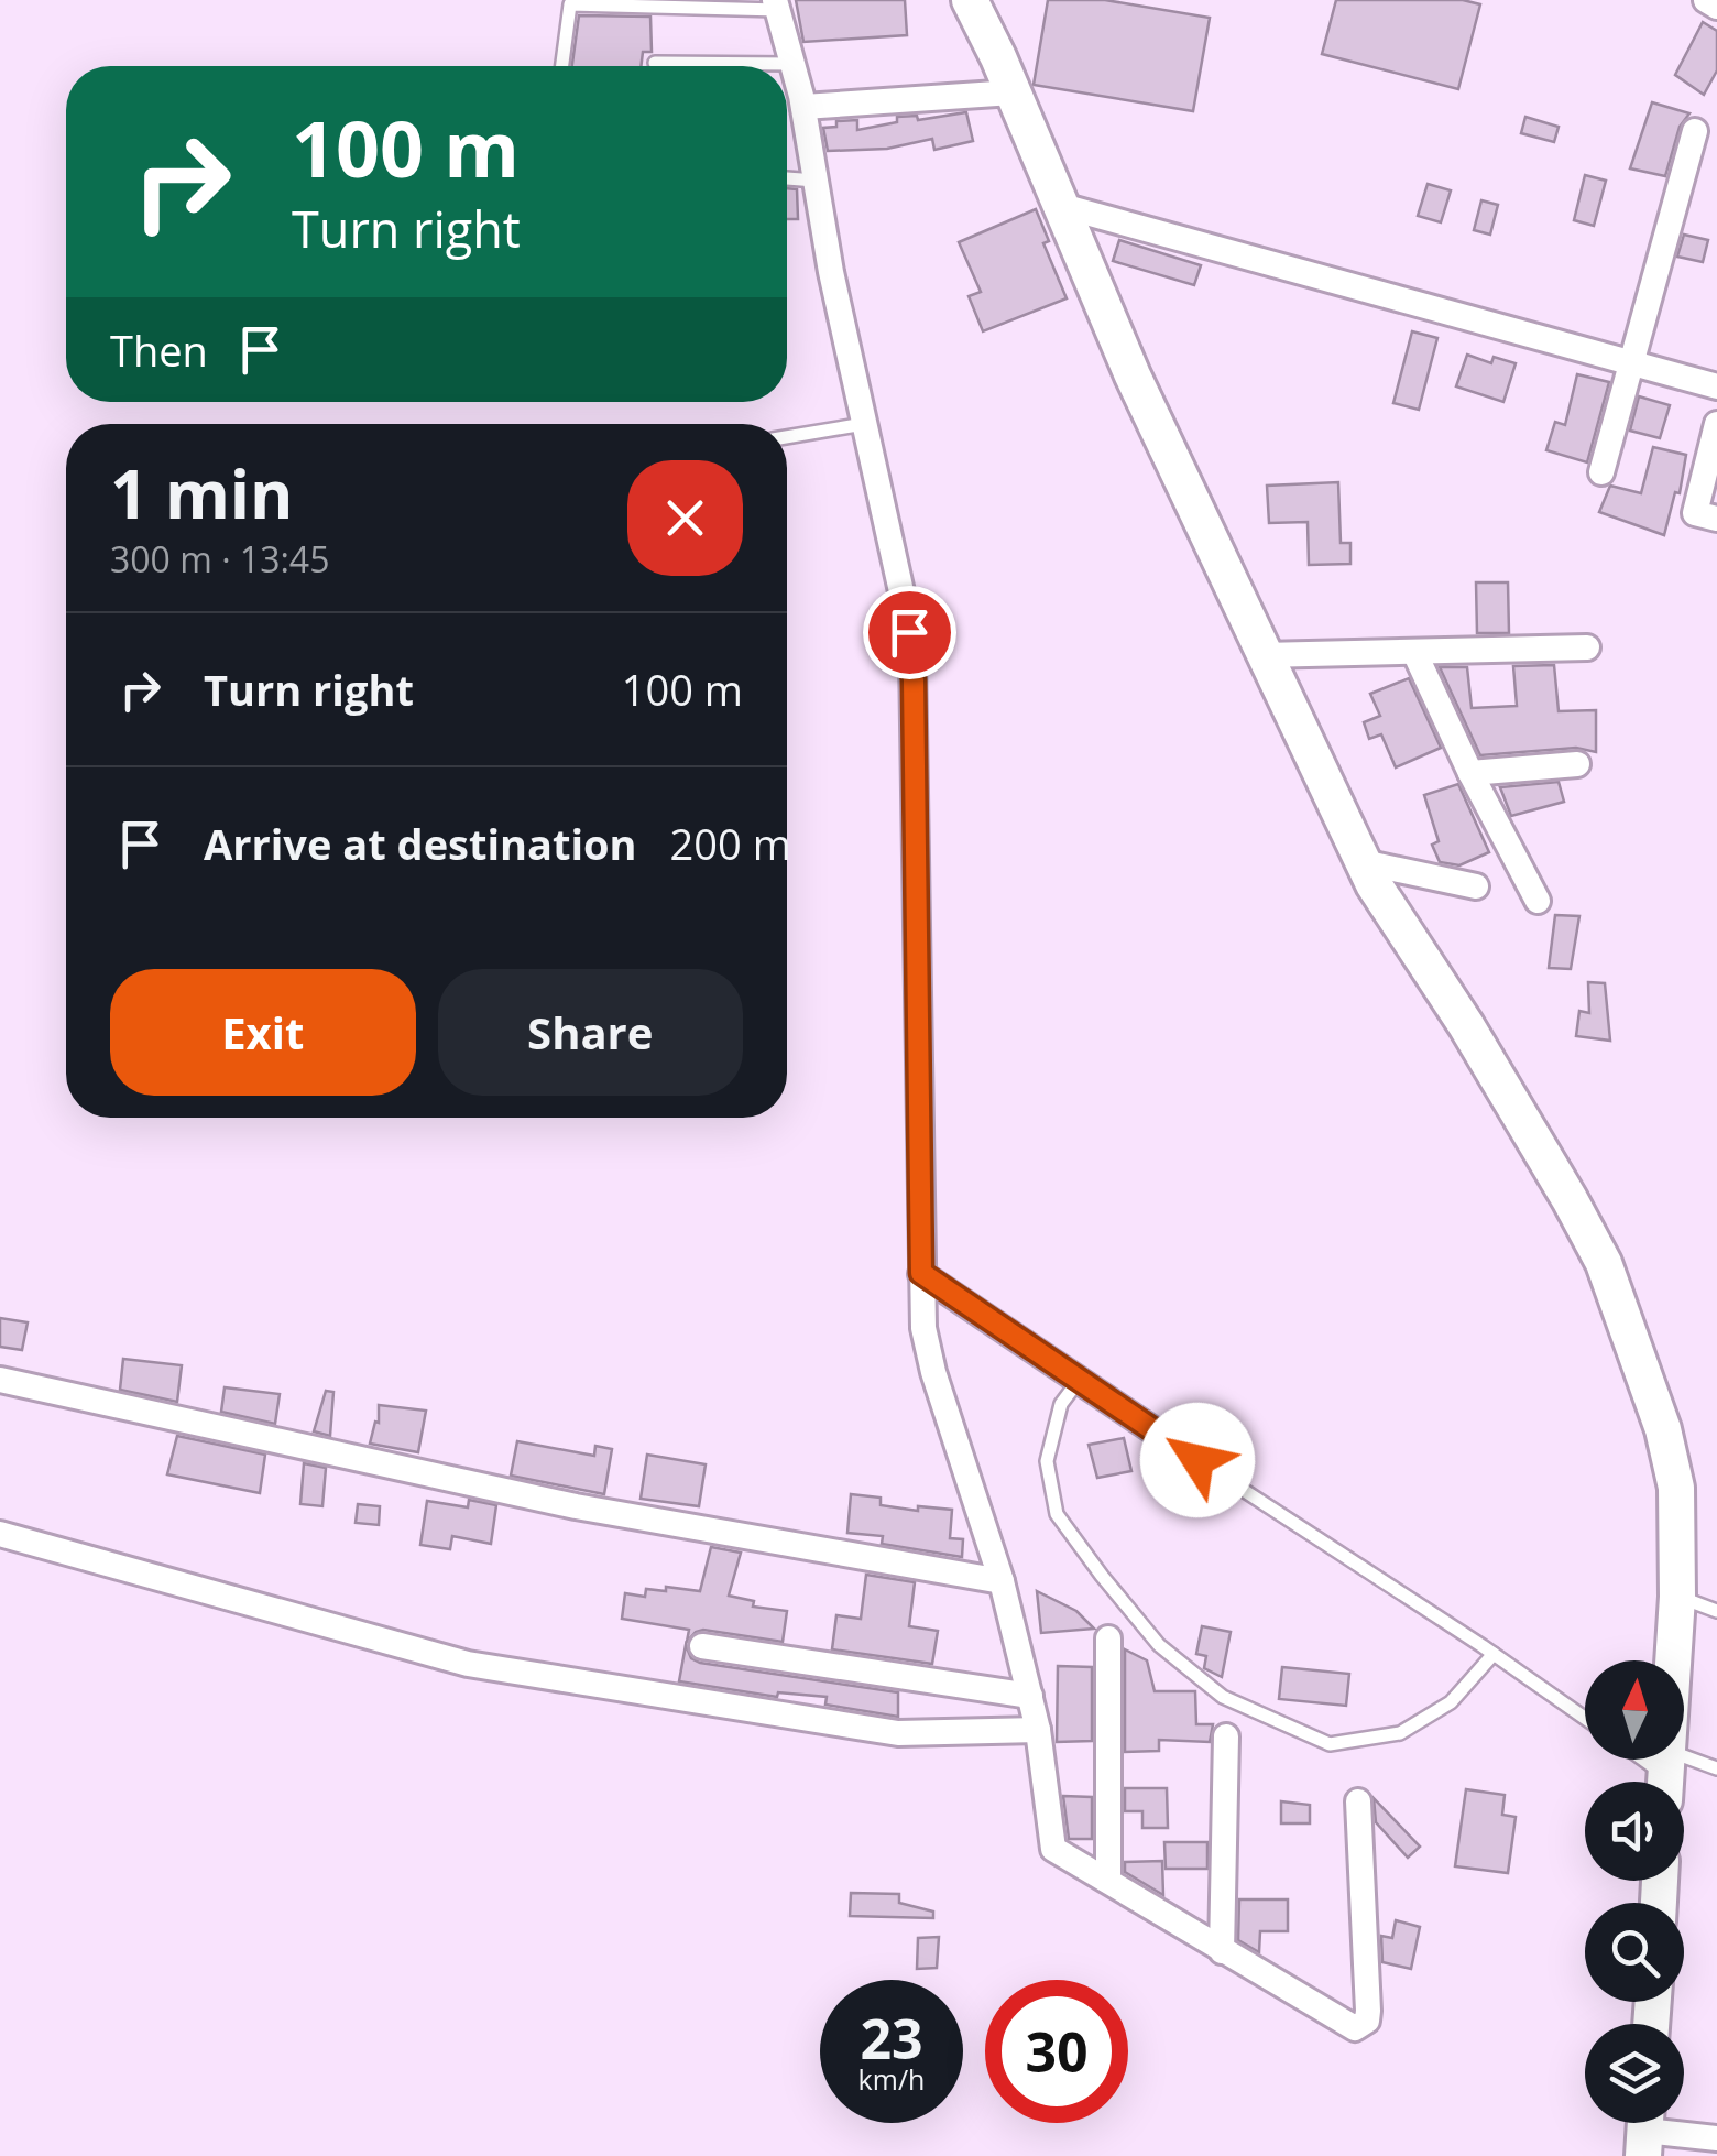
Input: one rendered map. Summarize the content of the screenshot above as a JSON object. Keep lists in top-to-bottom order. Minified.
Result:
{"north":"top","page":{"turn":["100 m","Turn right"],"then":"Then","heading":["1 min","300 m · 13:45"],"list":[{"name":"Turn right","value":"100 m"},{"name":"Arrive at destination","value":"200 m"}],"buttons":["Exit","Share"],"speed":"23 km/h","limit":"30"}}
